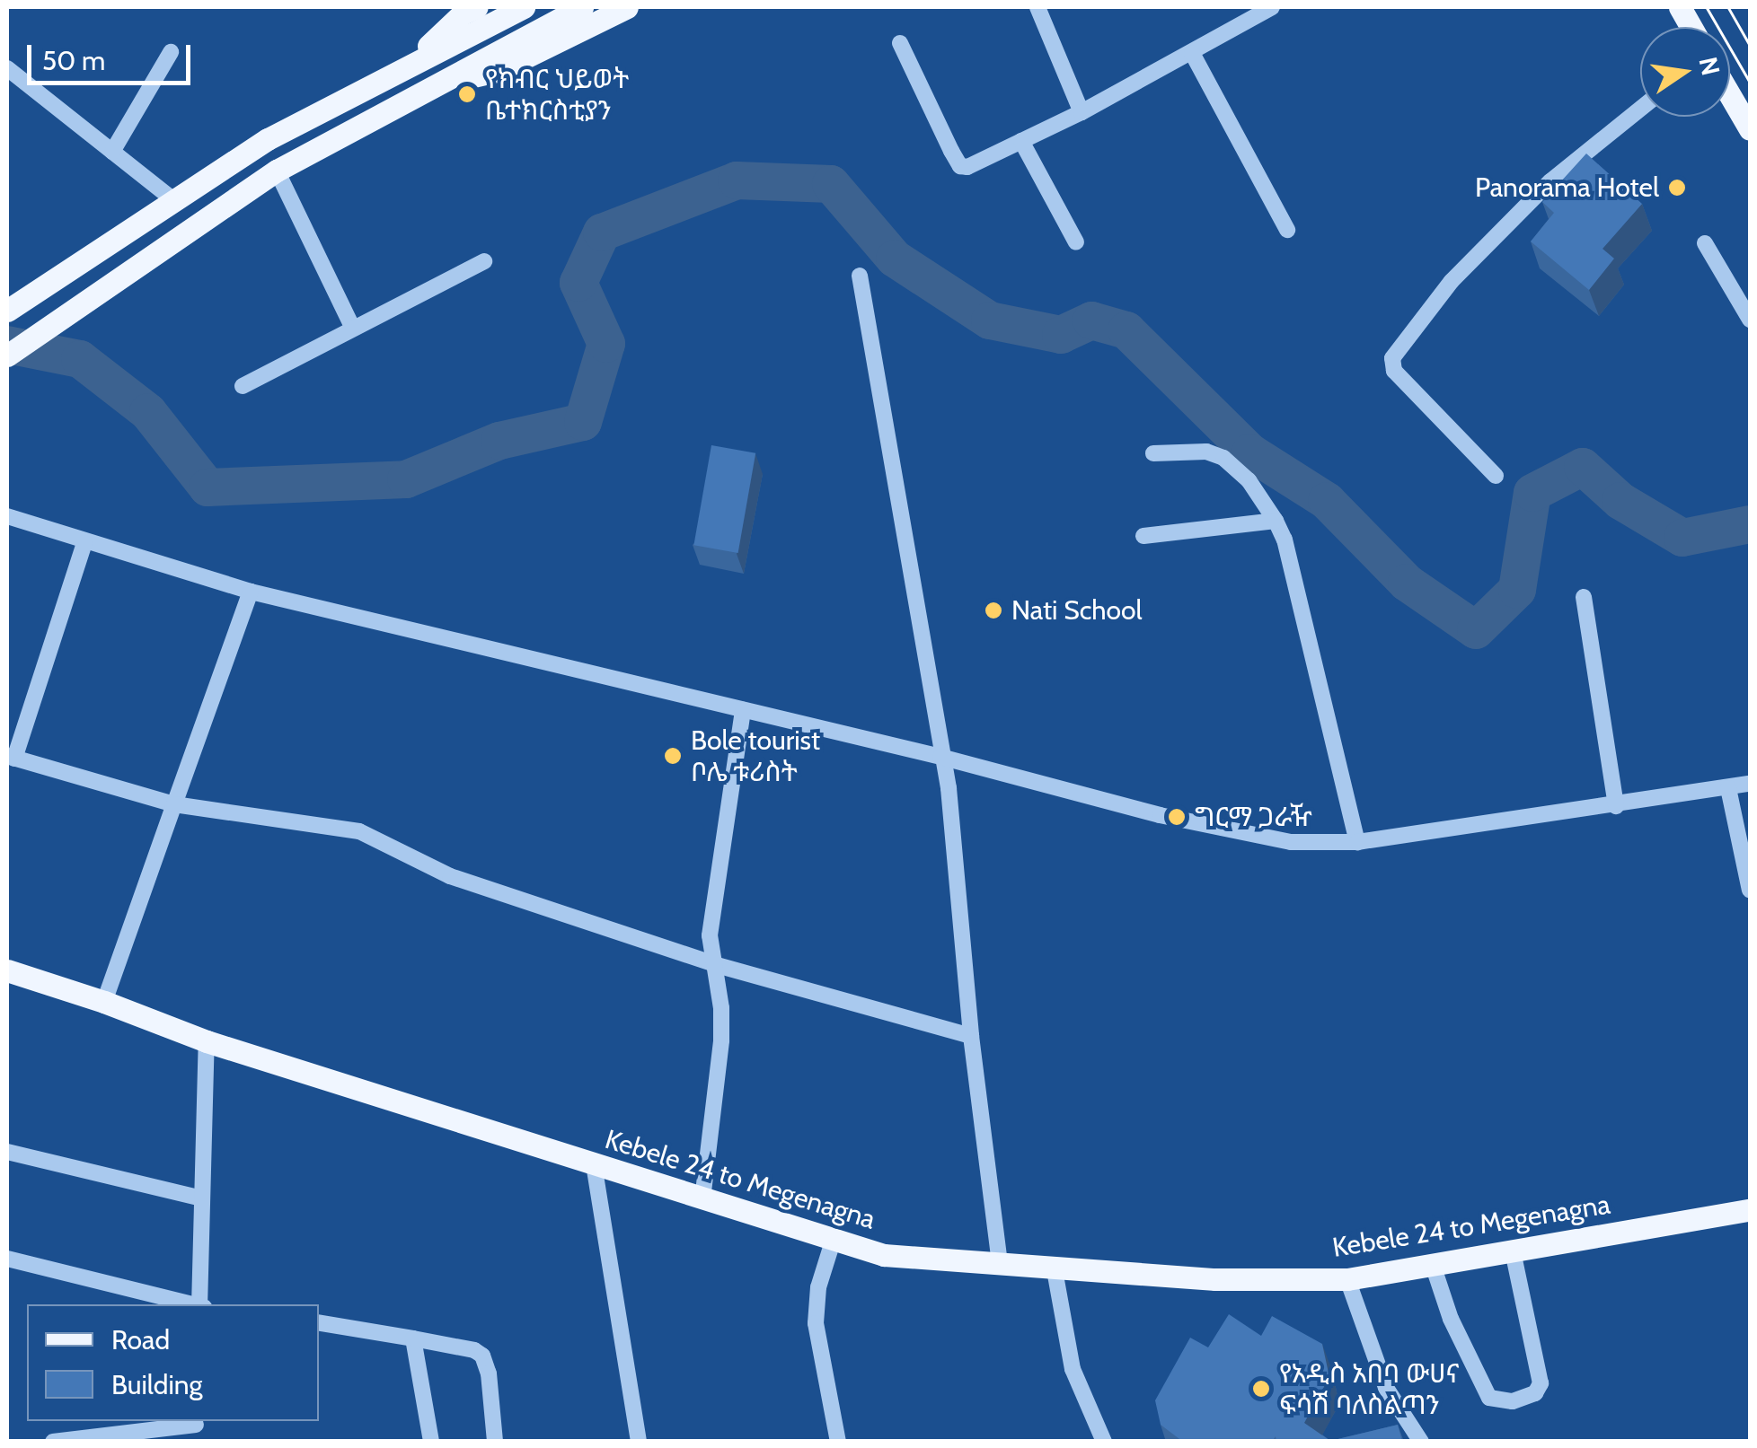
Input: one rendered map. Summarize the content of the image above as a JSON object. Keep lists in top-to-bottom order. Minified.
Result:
{"streets":{"main road":["Kebele 24 to Megenagna"]},"places":["የክብር ህይወት ቤተክርስቲያን","Panorama Hotel","Nati School","Bole tourist ቦሌ ቱሪስት","ግርማ ጋራዥ","የአዲስ አበባ ውሀና ፍሳሽ ባለስልጣን"],"legend":["Road","Building"],"scale_bar":"50 m","north":"right"}
